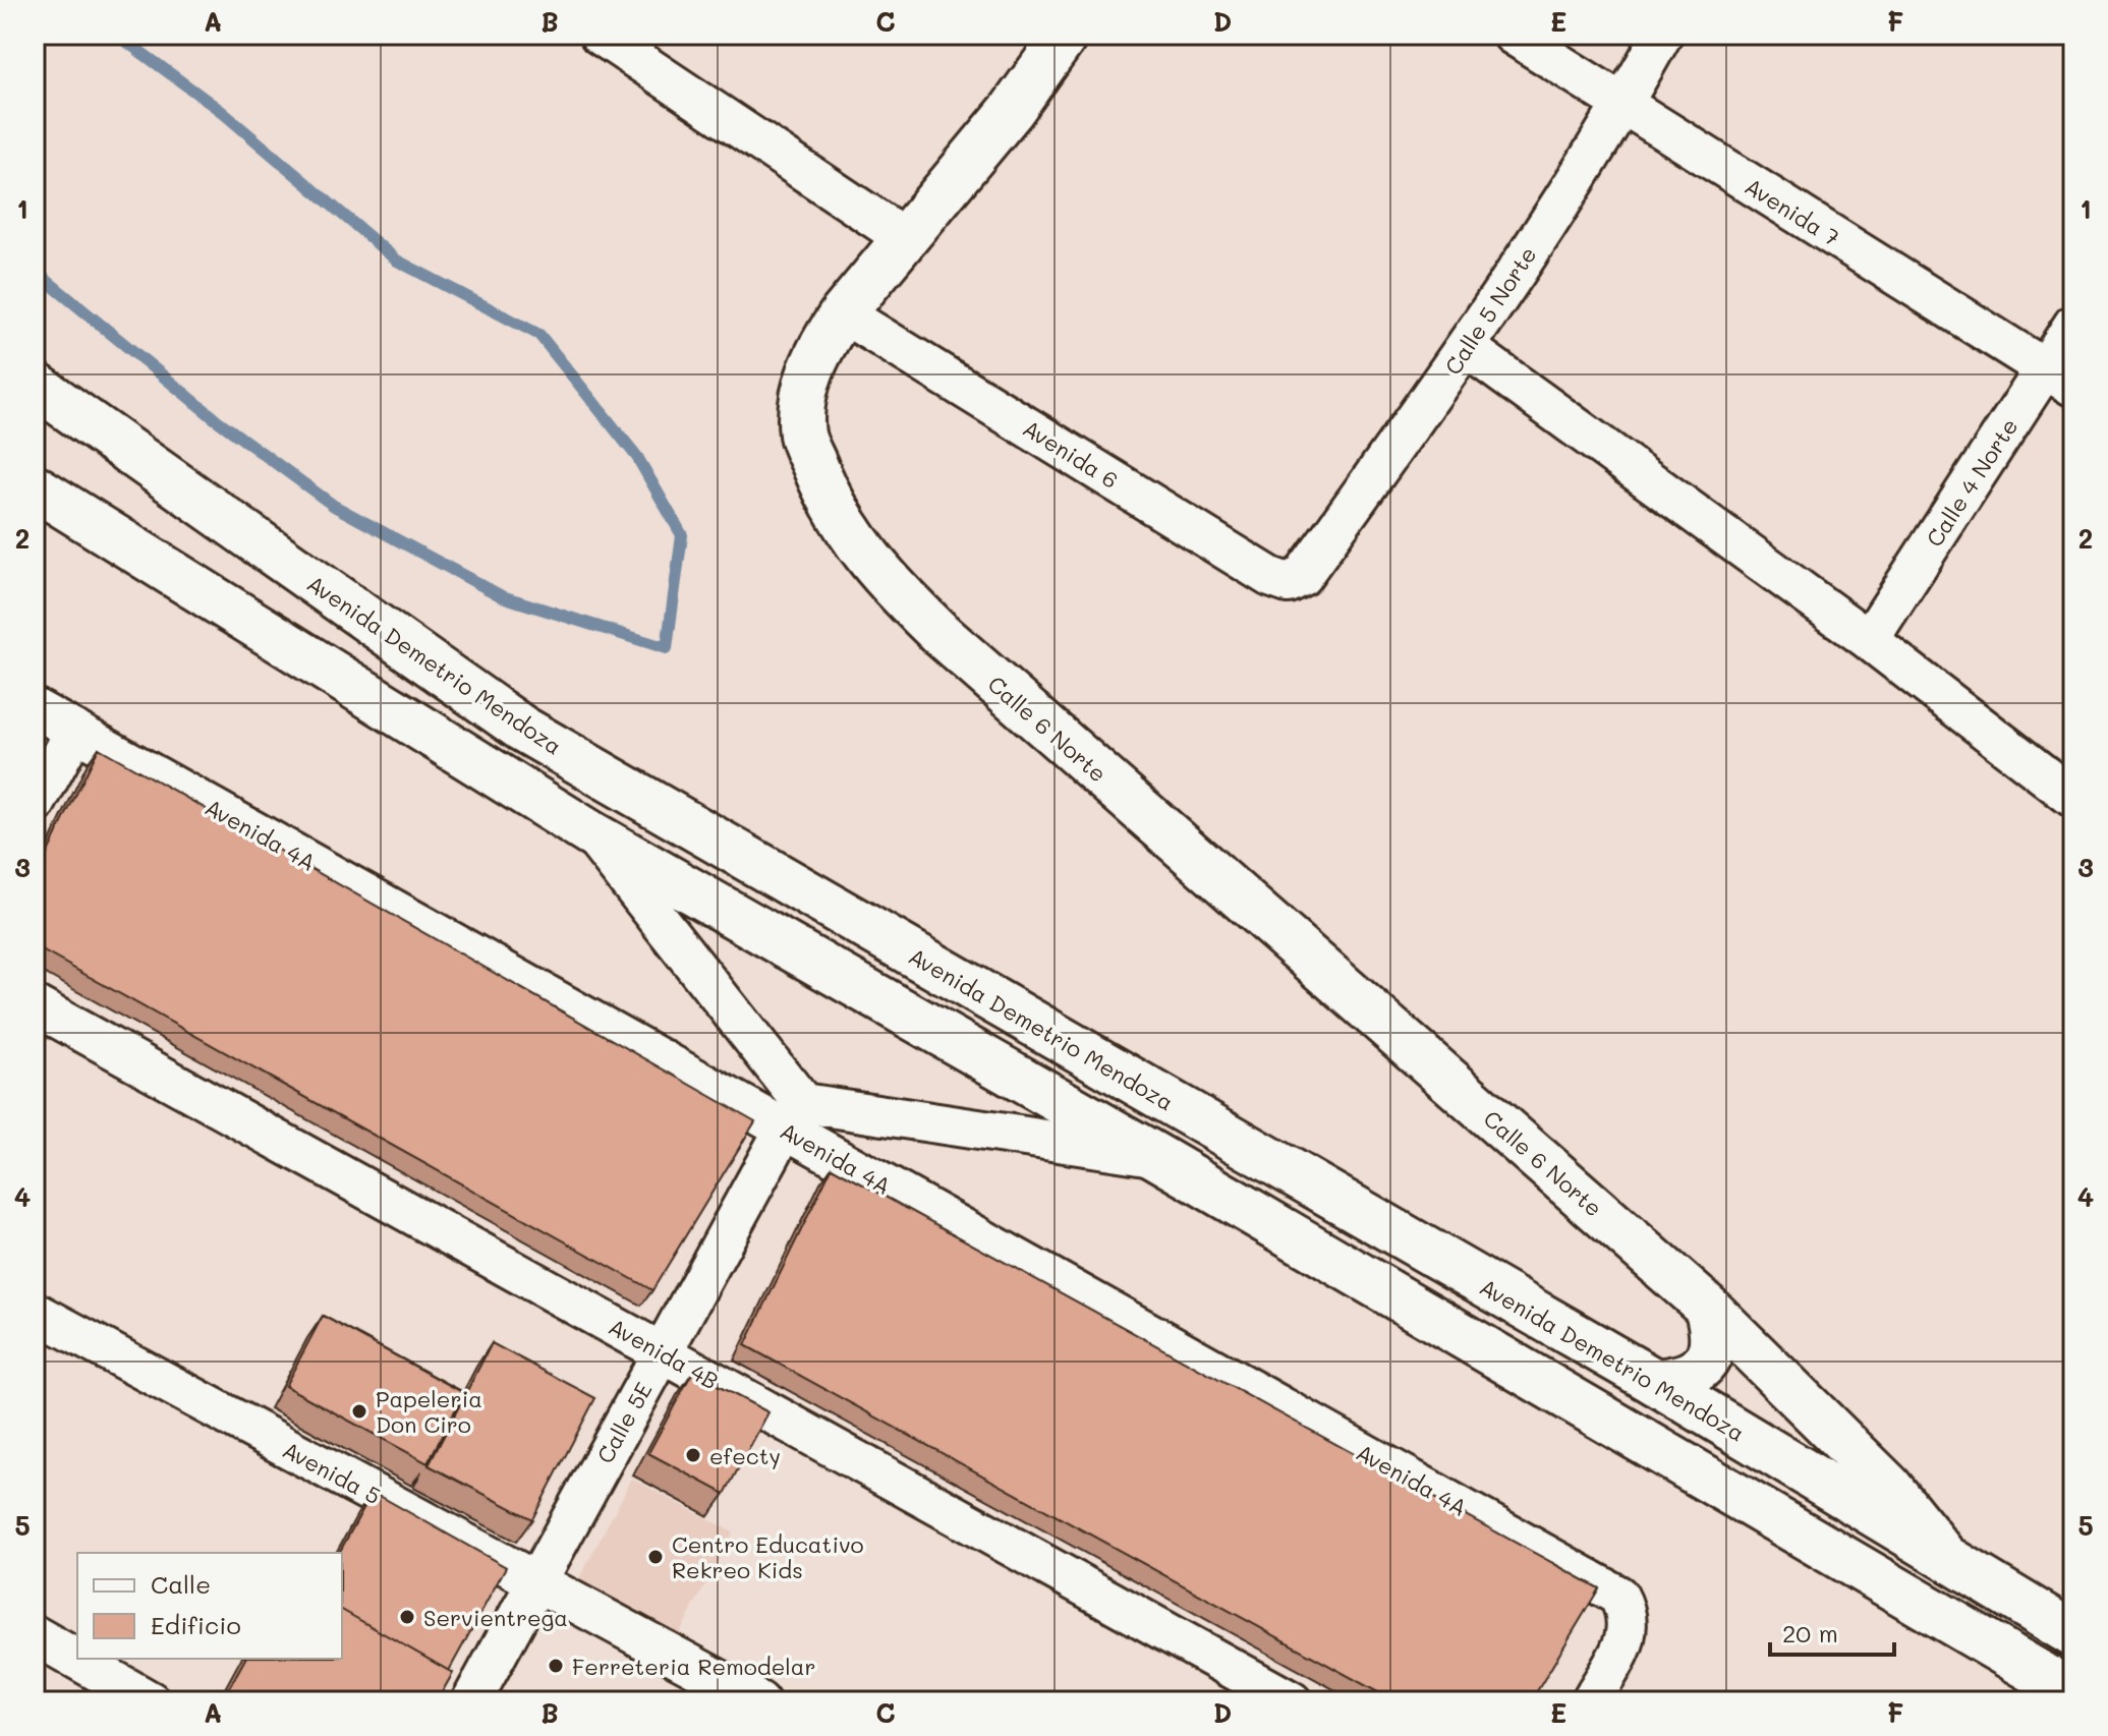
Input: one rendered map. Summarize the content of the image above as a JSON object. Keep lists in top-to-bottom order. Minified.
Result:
{"streets":{"main road":["Avenida Demetrio Mendoza","Calle 6 Norte"],"street":["Avenida 7","Calle 5 Norte","Avenida 6","Calle 4 Norte","Avenida 4A","Avenida 4B","Calle 5E","Avenida 5"]},"crossings":[["Avenida 7","Calle 5 Norte"],["Avenida 7","Calle 4 Norte"],["Calle 5 Norte","Avenida 6"],["Avenida 6","Calle 6 Norte"],["Avenida Demetrio Mendoza","Calle 6 Norte"],["Avenida 4A","Calle 5E"],["Avenida 4B","Calle 5E"],["Calle 5E","Avenida 5"]],"places":["Papeleria Don Ciro","efecty","Centro Educativo Rekreo Kids","Servientrega","Ferreteria Remodelar"],"legend":["Calle","Edificio"],"scale_bar":"20 m","grid":{"columns":["A","B","C","D","E","F"],"rows":["1","2","3","4","5"]}}
